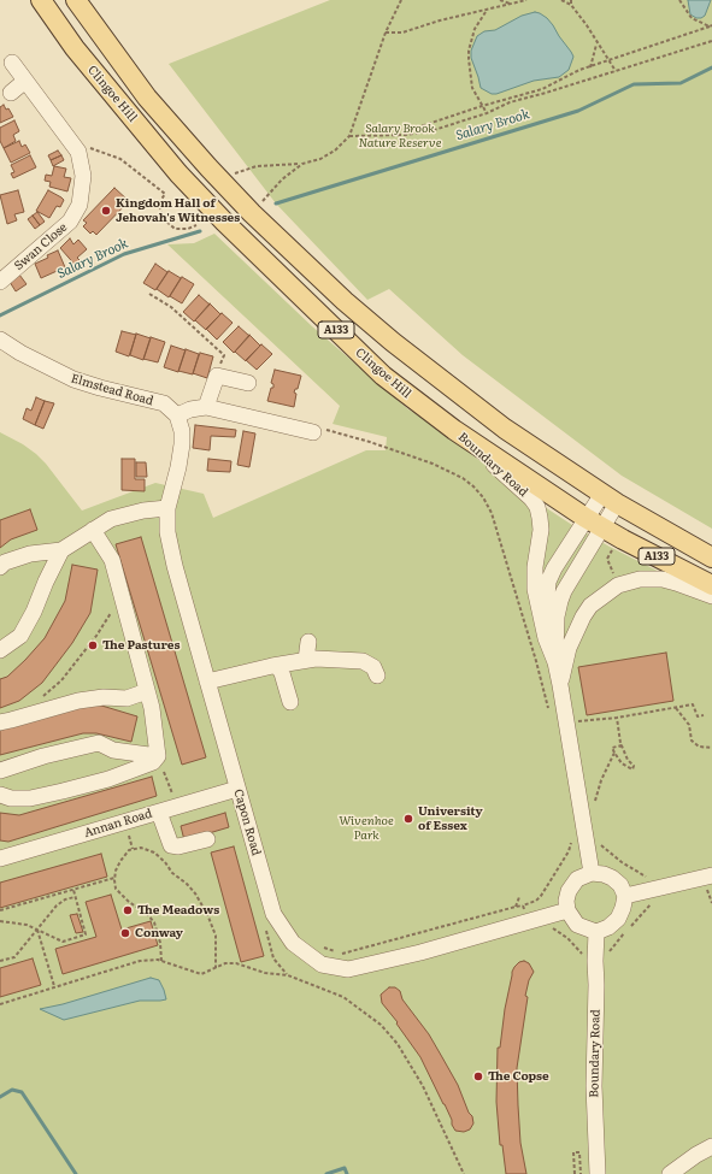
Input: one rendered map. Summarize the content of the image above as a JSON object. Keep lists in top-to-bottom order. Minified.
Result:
{"streets":{"main road":["Clingoe Hill","A133"],"street":["Swan Close","Elmstead Road","Boundary Road","Capon Road","Annan Road"]},"crossings":[["Clingoe Hill","Boundary Road"],["Elmstead Road","Capon Road"],["Boundary Road","Capon Road"],["Capon Road","Annan Road"]],"water":["Salary Brook"],"parks":["Salary Brook Nature Reserve","Wivenhoe Park"],"places":["Kingdom Hall of Jehovah's Witnesses","The Pastures","University of Essex","The Meadows","Conway","The Copse"]}
